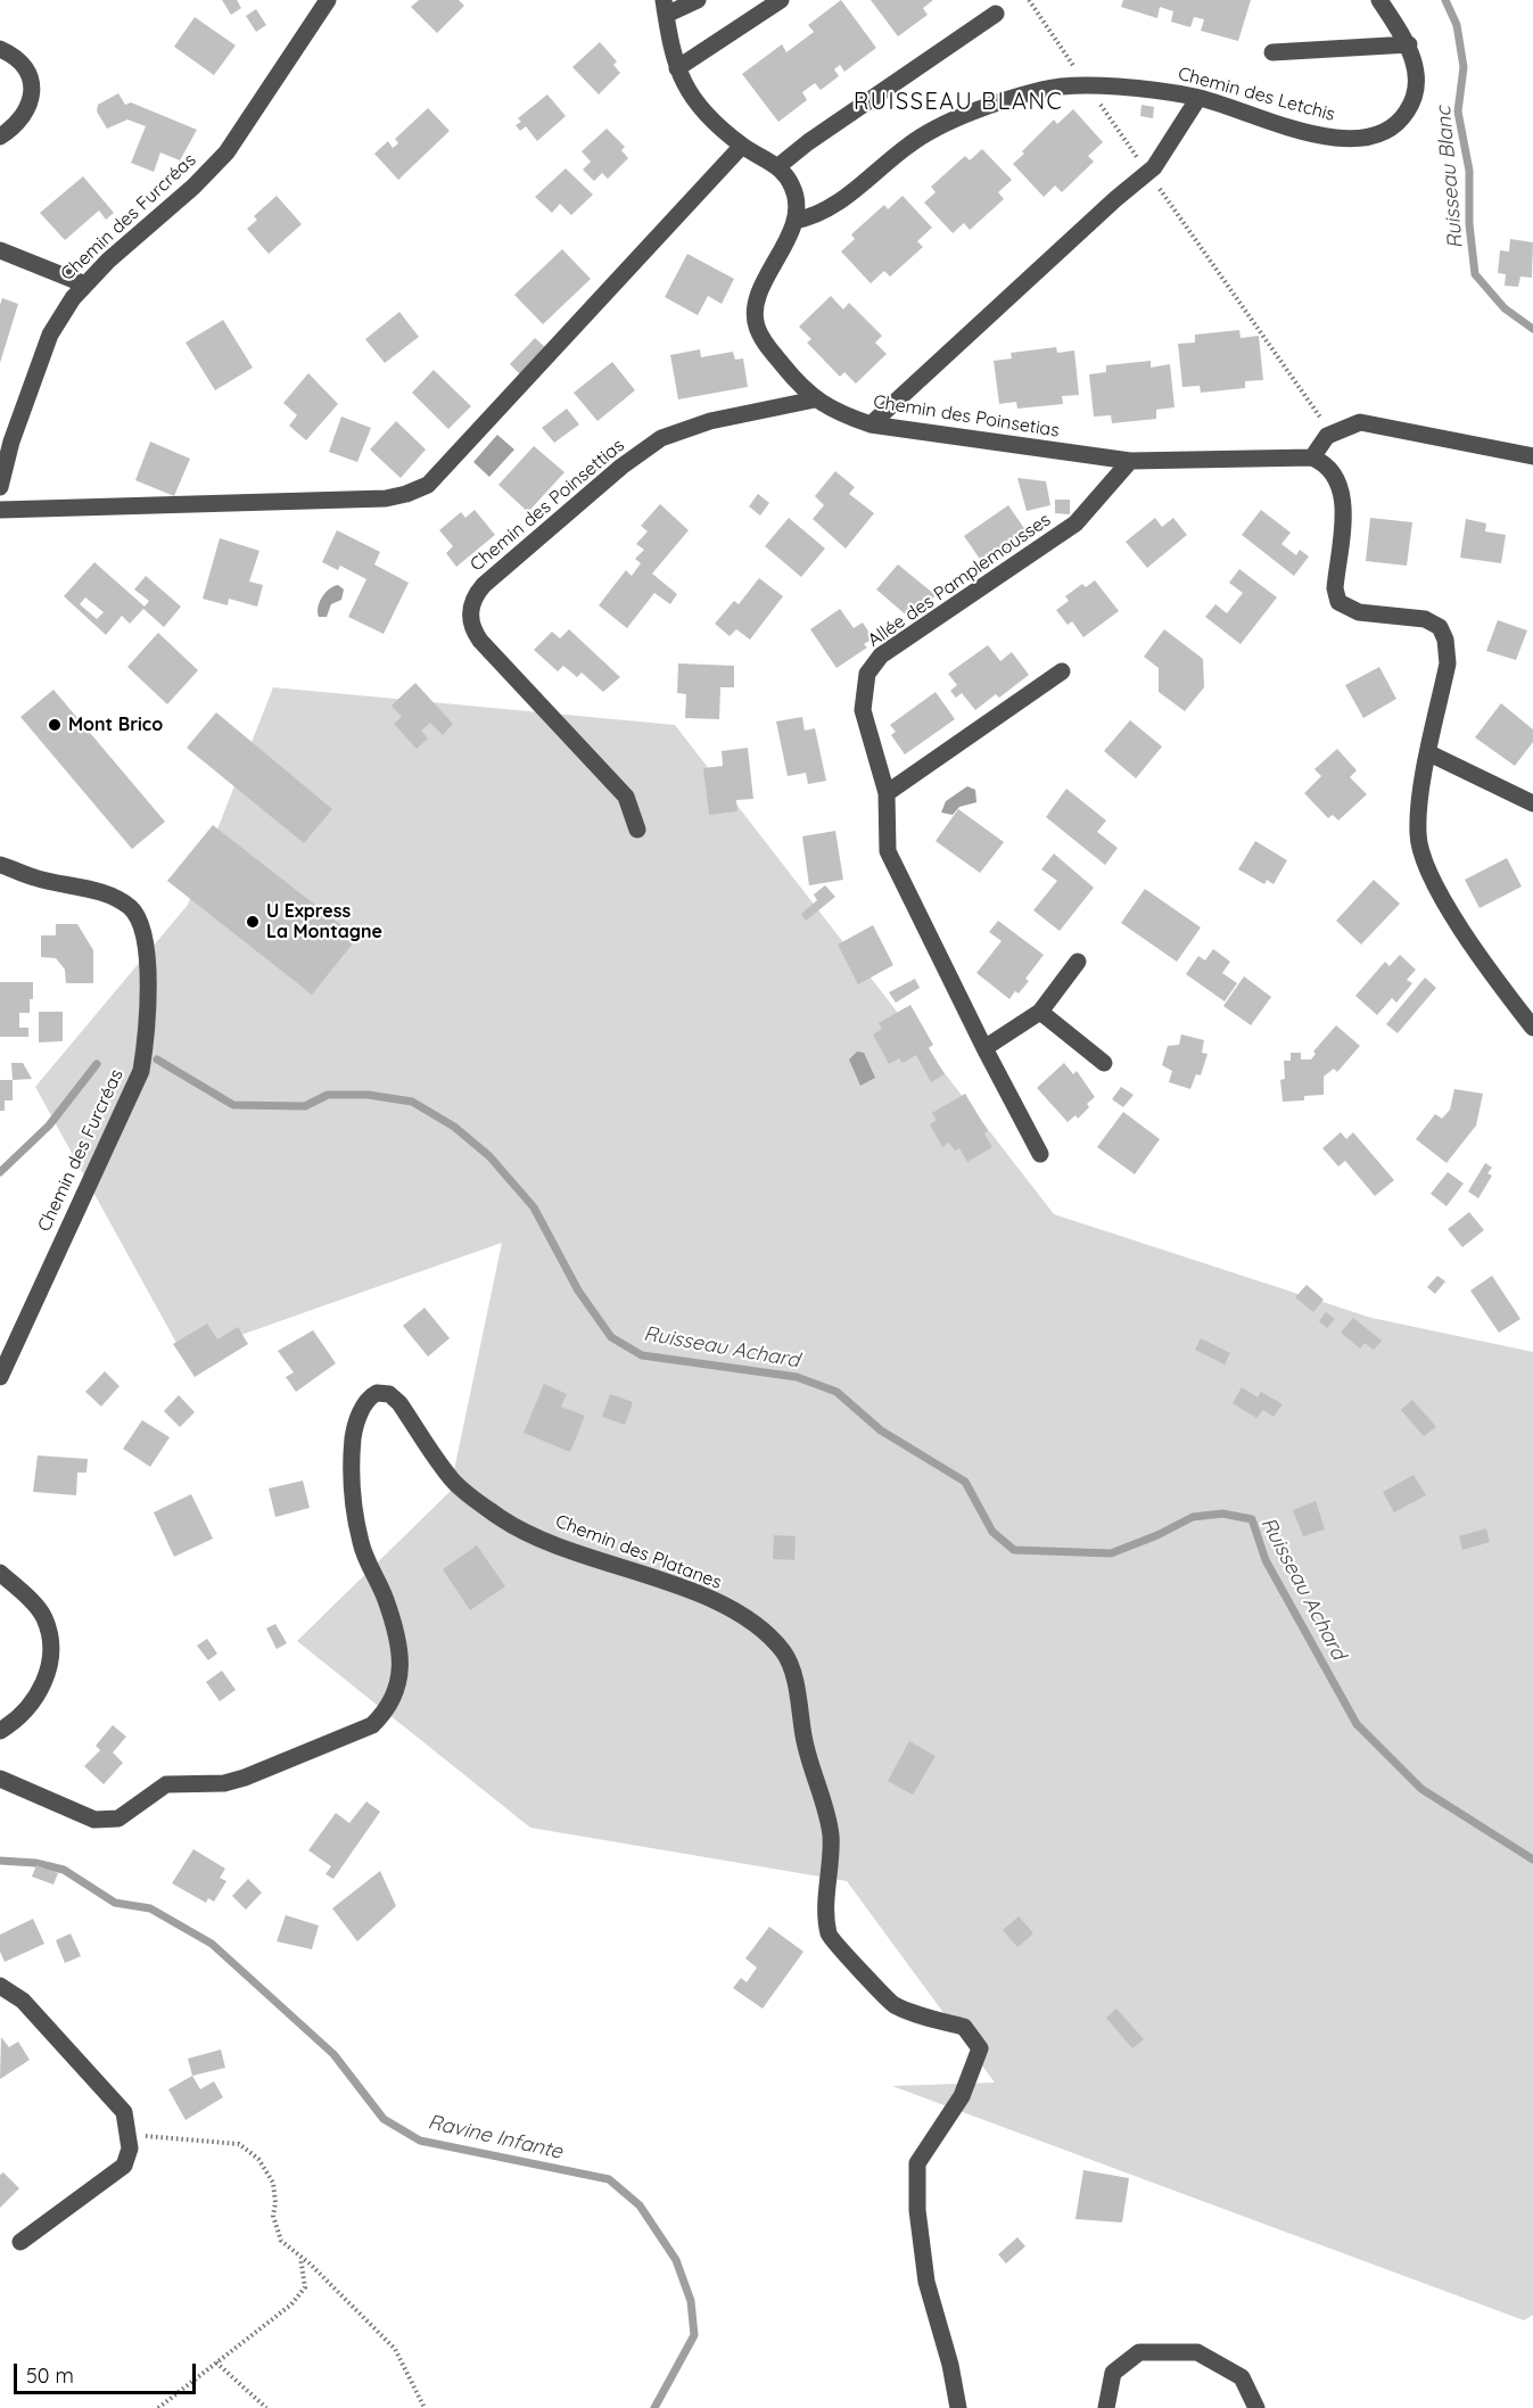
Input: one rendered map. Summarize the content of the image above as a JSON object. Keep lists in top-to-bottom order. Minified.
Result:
{"streets":{"street":["Chemin des Letchis","Chemin des Furcréas","Chemin des Poinsetias","Chemin des Poinsettias","Allée des Pamplemousses","Chemin des Platanes"]},"crossings":[["Chemin des Letchis","Chemin des Poinsetias"],["Chemin des Poinsetias","Chemin des Poinsettias"],["Chemin des Poinsetias","Allée des Pamplemousses"]],"districts":["RUISSEAU BLANC"],"water":["Ruisseau Blanc","Ruisseau Achard","Ravine Infante"],"places":["Mont Brico","U Express La Montagne"],"scale_bar":"50 m"}
